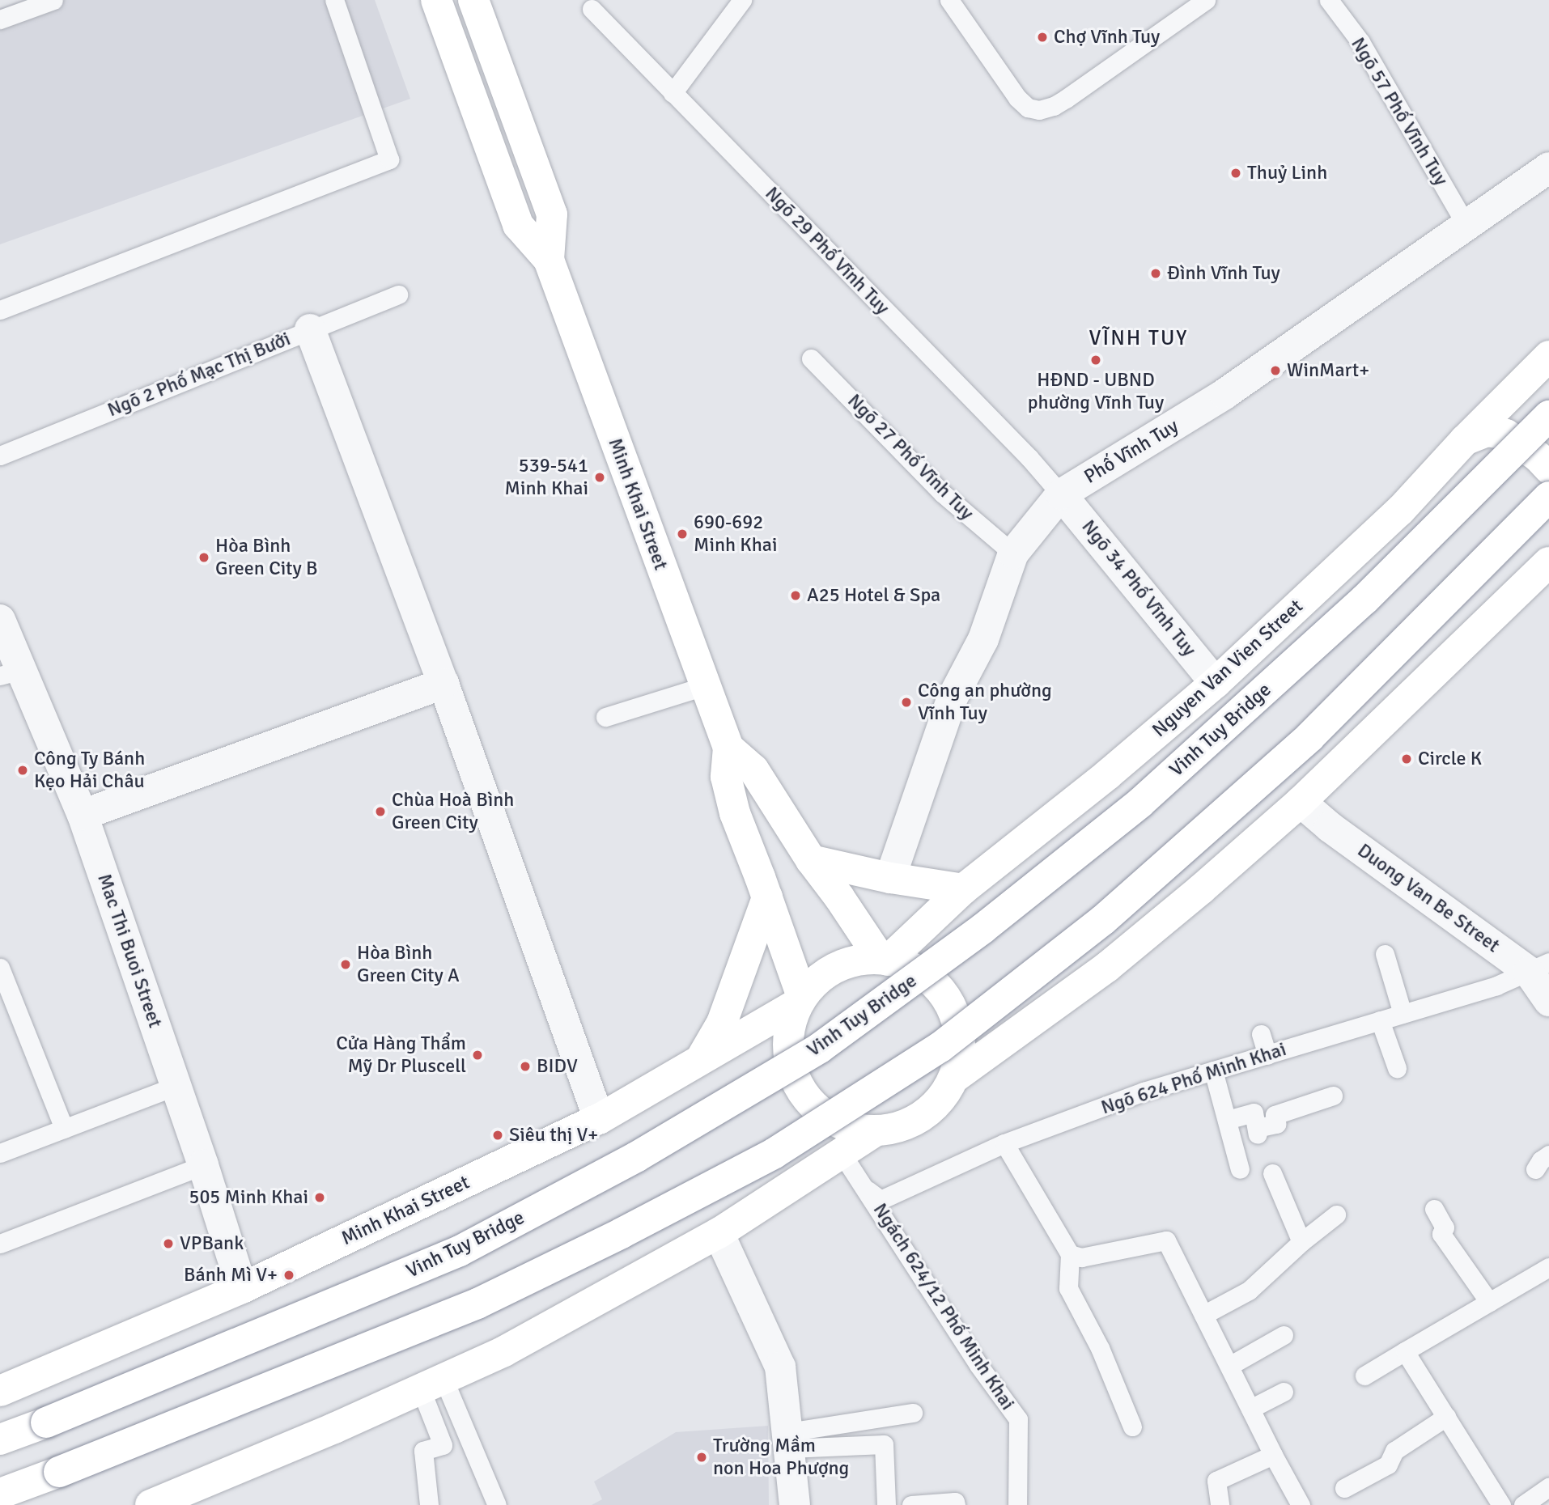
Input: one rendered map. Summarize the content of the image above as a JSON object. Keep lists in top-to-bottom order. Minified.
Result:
{"streets":{"main road":["Minh Khai Street","Nguyen Van Vien Street","Vinh Tuy Bridge"],"street":["Phố Vĩnh Tuy","Ngõ 34 Phố Vĩnh Tuy","Duong Van Be Street","Mac Thi Buoi Street"],"lane":["Ngõ 57 Phố Vĩnh Tuy","Ngõ 29 Phố Vĩnh Tuy","Ngõ 2 Phố Mạc Thị Bưởi","Ngõ 27 Phố Vĩnh Tuy","Ngõ 624 Phố Minh Khai","Ngách 624/12 Phố Minh Khai"]},"crossings":[["Ngõ 57 Phố Vĩnh Tuy","Phố Vĩnh Tuy"],["Ngõ 29 Phố Vĩnh Tuy","Phố Vĩnh Tuy"],["Ngõ 29 Phố Vĩnh Tuy","Ngõ 34 Phố Vĩnh Tuy"],["Phố Vĩnh Tuy","Ngõ 27 Phố Vĩnh Tuy"],["Phố Vĩnh Tuy","Ngõ 34 Phố Vĩnh Tuy"],["Minh Khai Street","Nguyen Van Vien Street"],["Minh Khai Street","Mac Thi Buoi Street"],["Ngõ 34 Phố Vĩnh Tuy","Nguyen Van Vien Street"],["Duong Van Be Street","Ngõ 624 Phố Minh Khai"],["Ngõ 624 Phố Minh Khai","Ngách 624/12 Phố Minh Khai"]],"districts":["VĨNH TUY"],"places":["Chợ Vĩnh Tuy","Thuỷ Linh","Đình Vĩnh Tuy","HĐND - UBND phường Vĩnh Tuy","WinMart+","539-541 Minh Khai","690-692 Minh Khai","Hòa Bình Green City B","A25 Hotel & Spa","Công an phường Vĩnh Tuy","Circle K","Công Ty Bánh Kẹo Hải Châu","Chùa Hoà Bình Green City","Hòa Bình Green City A","Cửa Hàng Thẩm Mỹ Dr Pluscell","BIDV","Siêu thị V+","505 Minh Khai","VPBank","Bánh Mì V+","Trường Mầm non Hoa Phượng"]}
